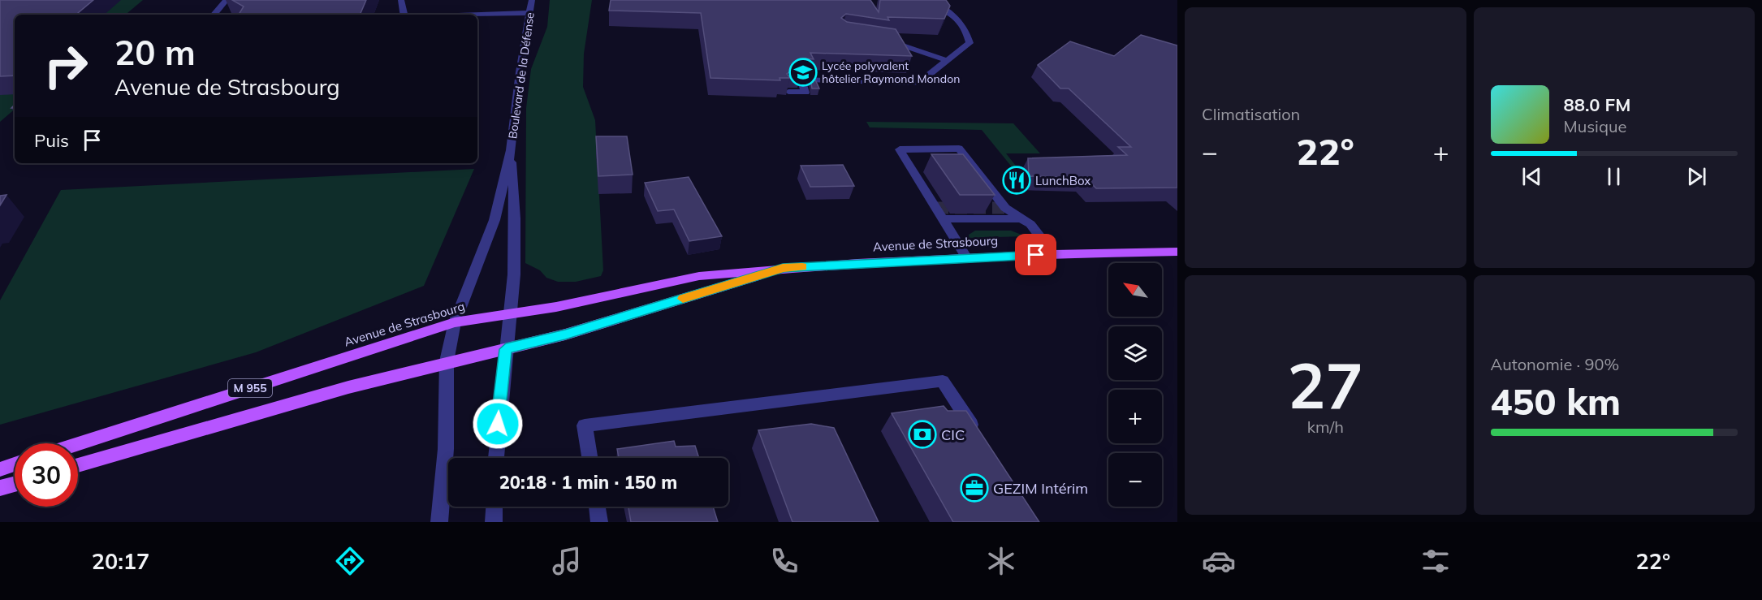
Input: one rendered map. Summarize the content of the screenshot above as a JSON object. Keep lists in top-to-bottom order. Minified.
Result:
{"streets":{"main road":["Avenue de Strasbourg","M 955"],"street":["Boulevard de la Défense"]},"crossings":[["Boulevard de la Défense","Avenue de Strasbourg"]],"places":{"school or university":["Lycée polyvalent hôtelier Raymond Mondon"],"restaurant":["LunchBox"],"bank":["CIC"],"office":["GEZIM Intérim"]},"north":"top left","page":{"tile":["Climatisation",["27","km/h"],["Autonomie · 90%","450 km"]],"turn":["20 m","Avenue de Strasbourg"],"song":["88.0 FM","Musique"],"then":"Puis","heat":["−","22°","+"],"map_buttons":["+","−"],"limit":"30","trip":"20:18 · 1 min · 150 m","tabs":["20:17","22°"]}}
